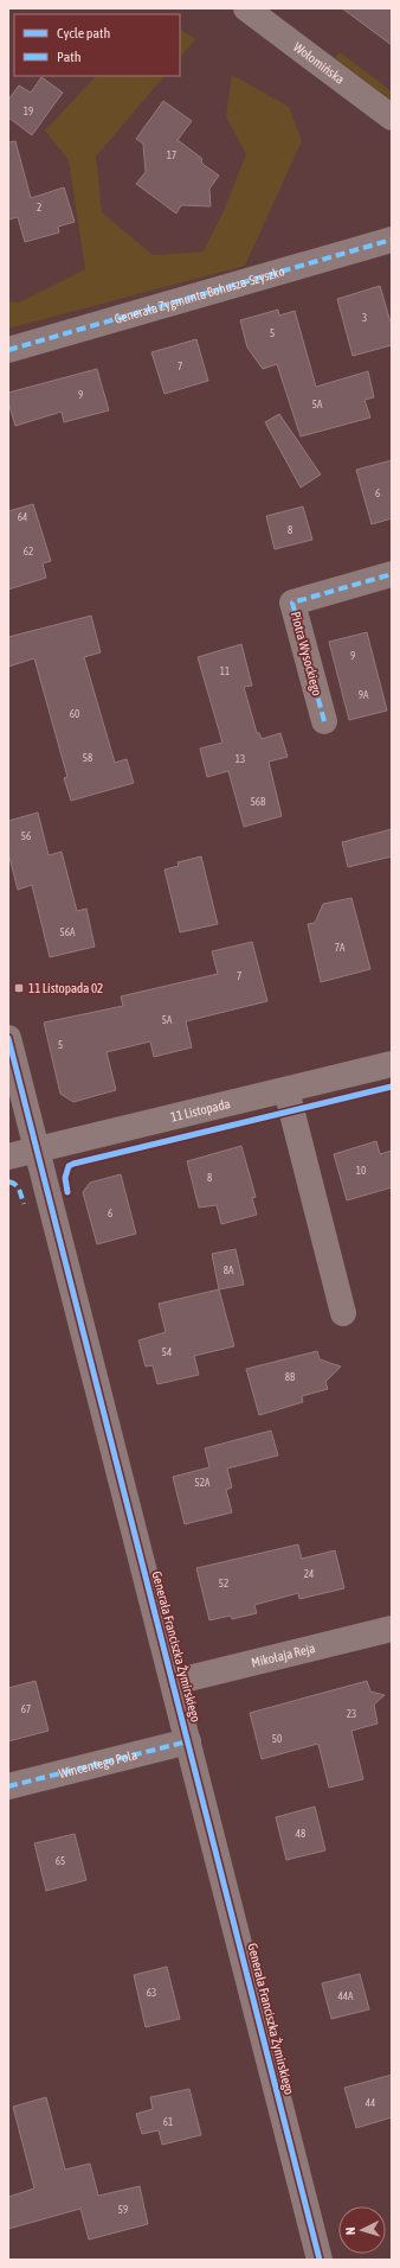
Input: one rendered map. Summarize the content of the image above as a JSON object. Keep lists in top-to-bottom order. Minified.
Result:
{"streets":{"street":["Wołomińska","Generała Zygmunta Bohusza-Szyszko","Piotra Wysockiego","11 Listopada","Generała Franciszka Żymirskiego","Mikołaja Reja","Wincentego Pola"]},"crossings":[["11 Listopada","Generała Franciszka Żymirskiego"],["Generała Franciszka Żymirskiego","Mikołaja Reja"],["Generała Franciszka Żymirskiego","Wincentego Pola"]],"places":{"transit":["11 Listopada 02"]},"house_numbers":["19","17","2","3","5","7","9","5A","6","64","8","62","9","11","9A","60","58","13","56B","56","56A","7A","7","5A","5","10","8","6","8A","54","8B","52A","24","52","67","23","50","48","65","63","44A","44","61","59"],"legend":["Cycle path","Path"],"north":"left"}
